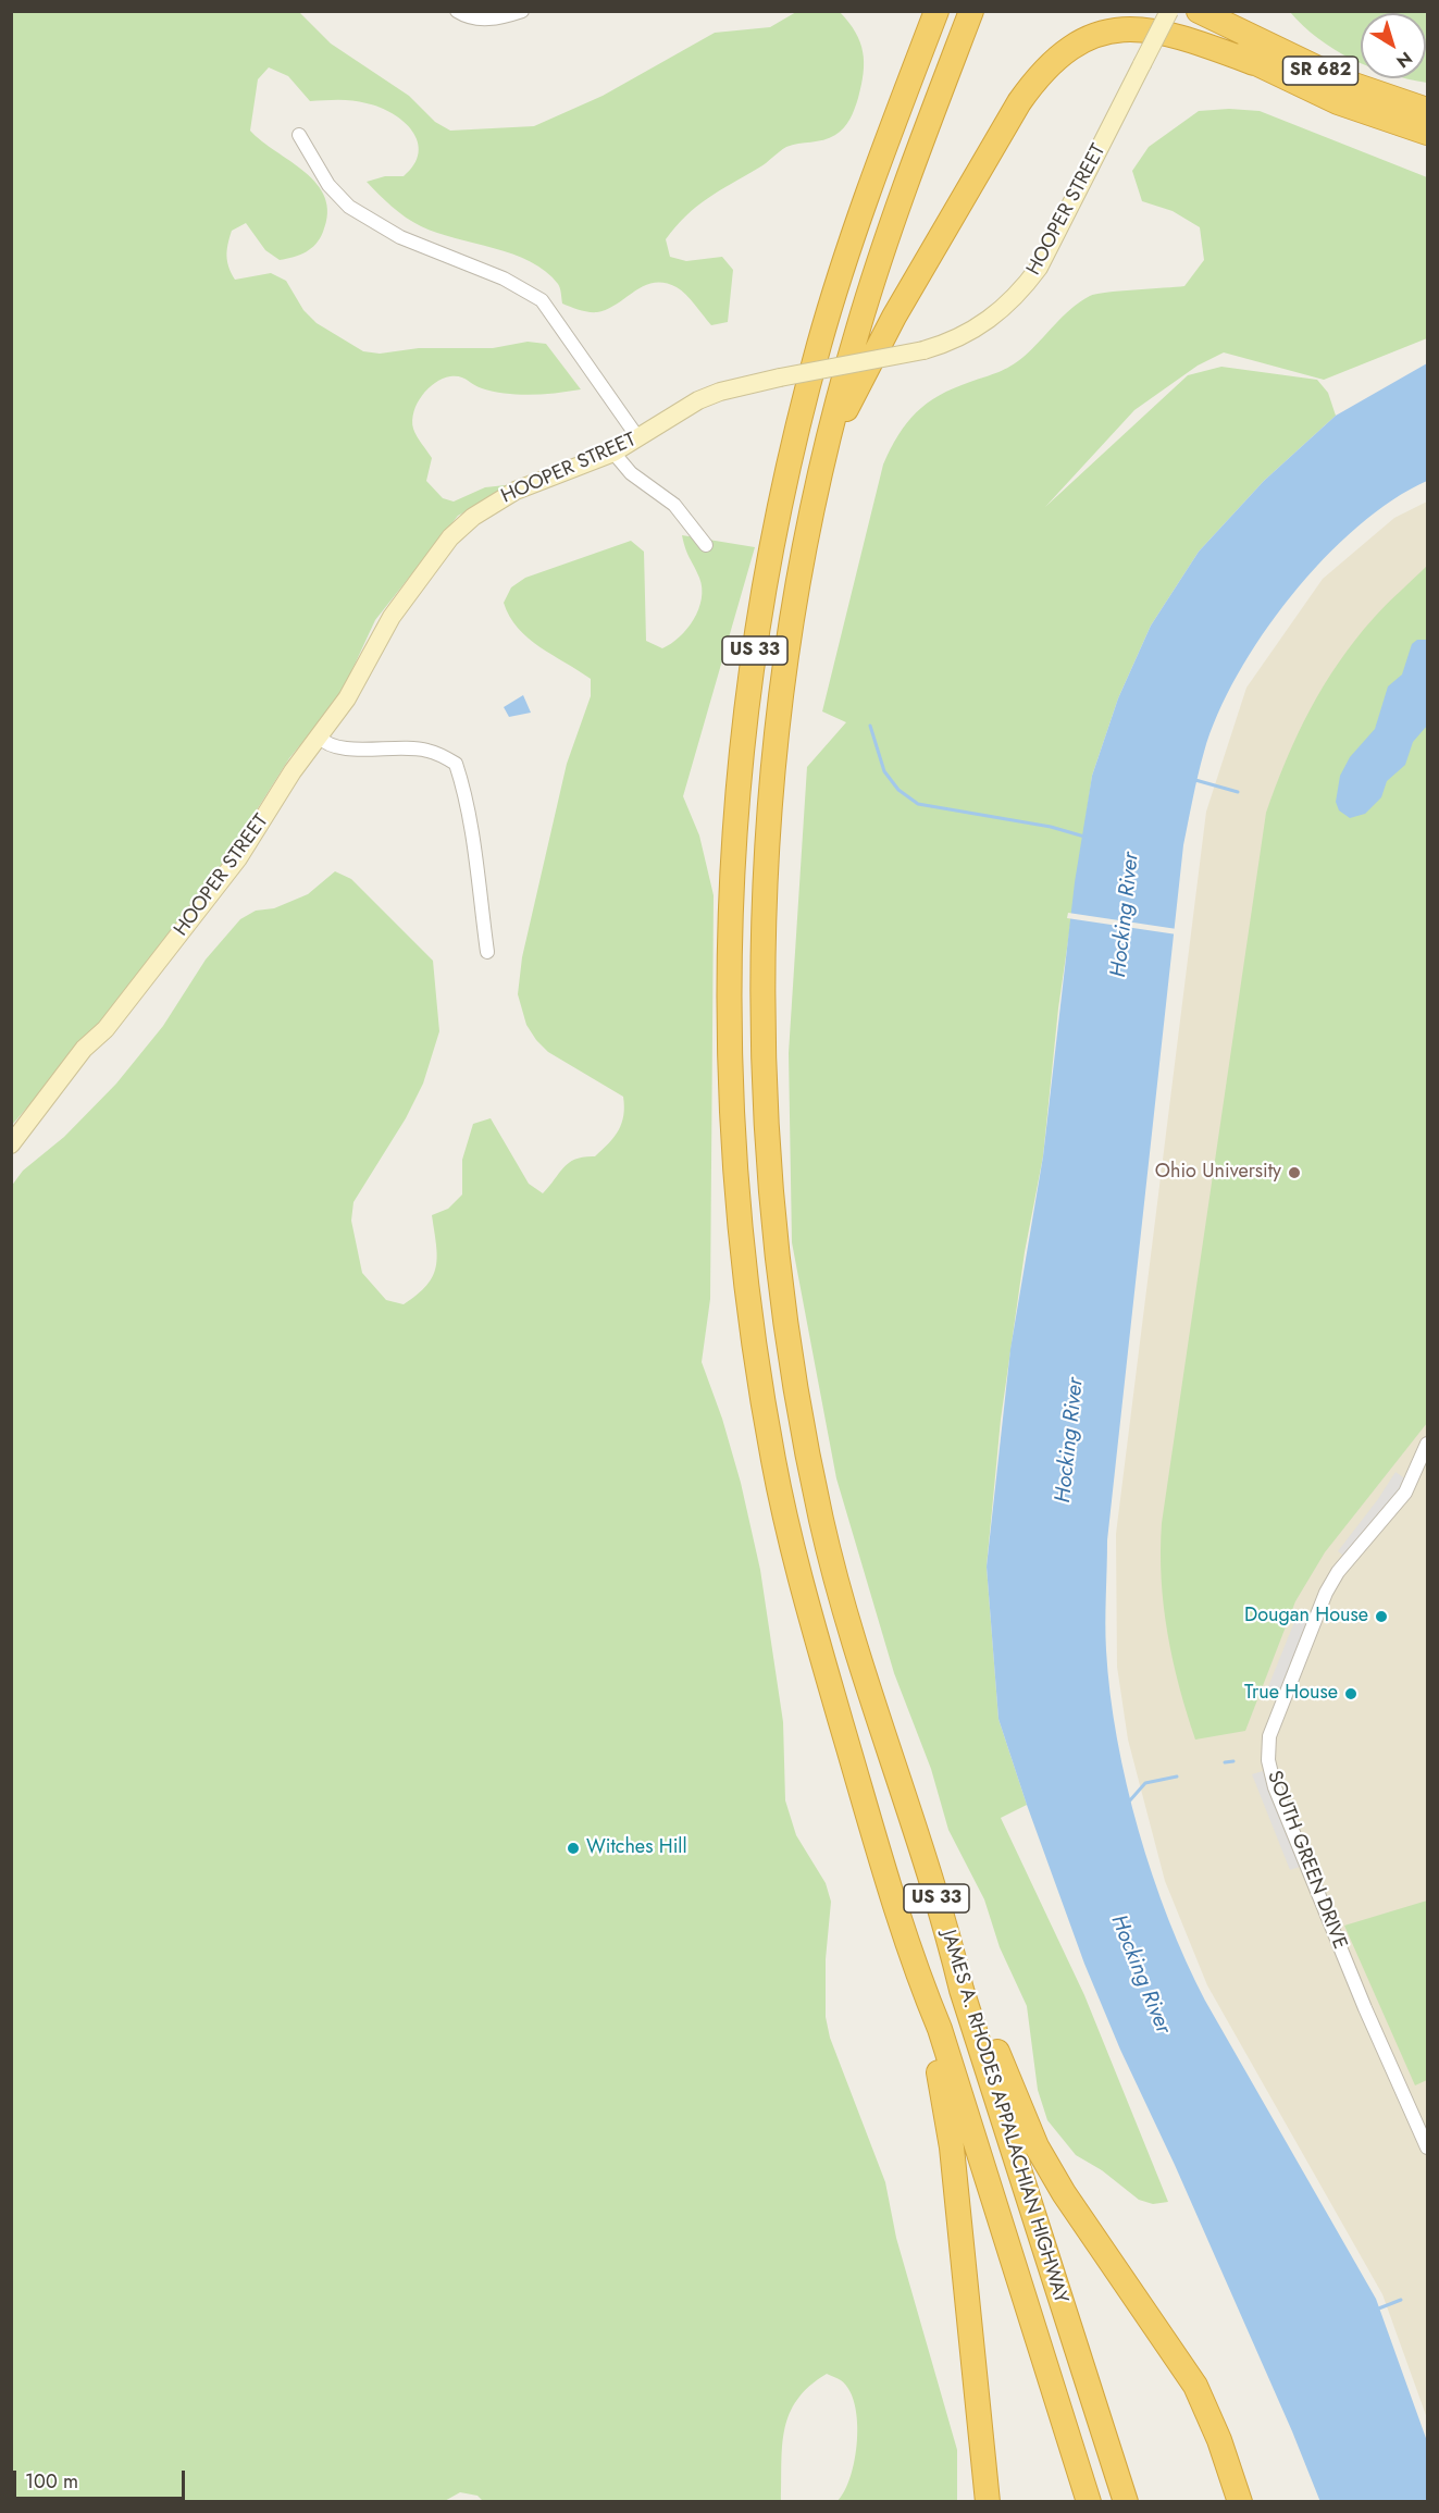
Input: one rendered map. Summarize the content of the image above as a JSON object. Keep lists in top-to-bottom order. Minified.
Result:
{"streets":{"highway":["SR 682","US 33","JAMES A. RHODES APPALACHIAN HIGHWAY"],"street":["HOOPER STREET","SOUTH GREEN DRIVE"]},"water":["Hocking River"],"places":["Ohio University","Dougan House","True House","Witches Hill"],"scale_bar":"100 m","north":"bottom right"}
